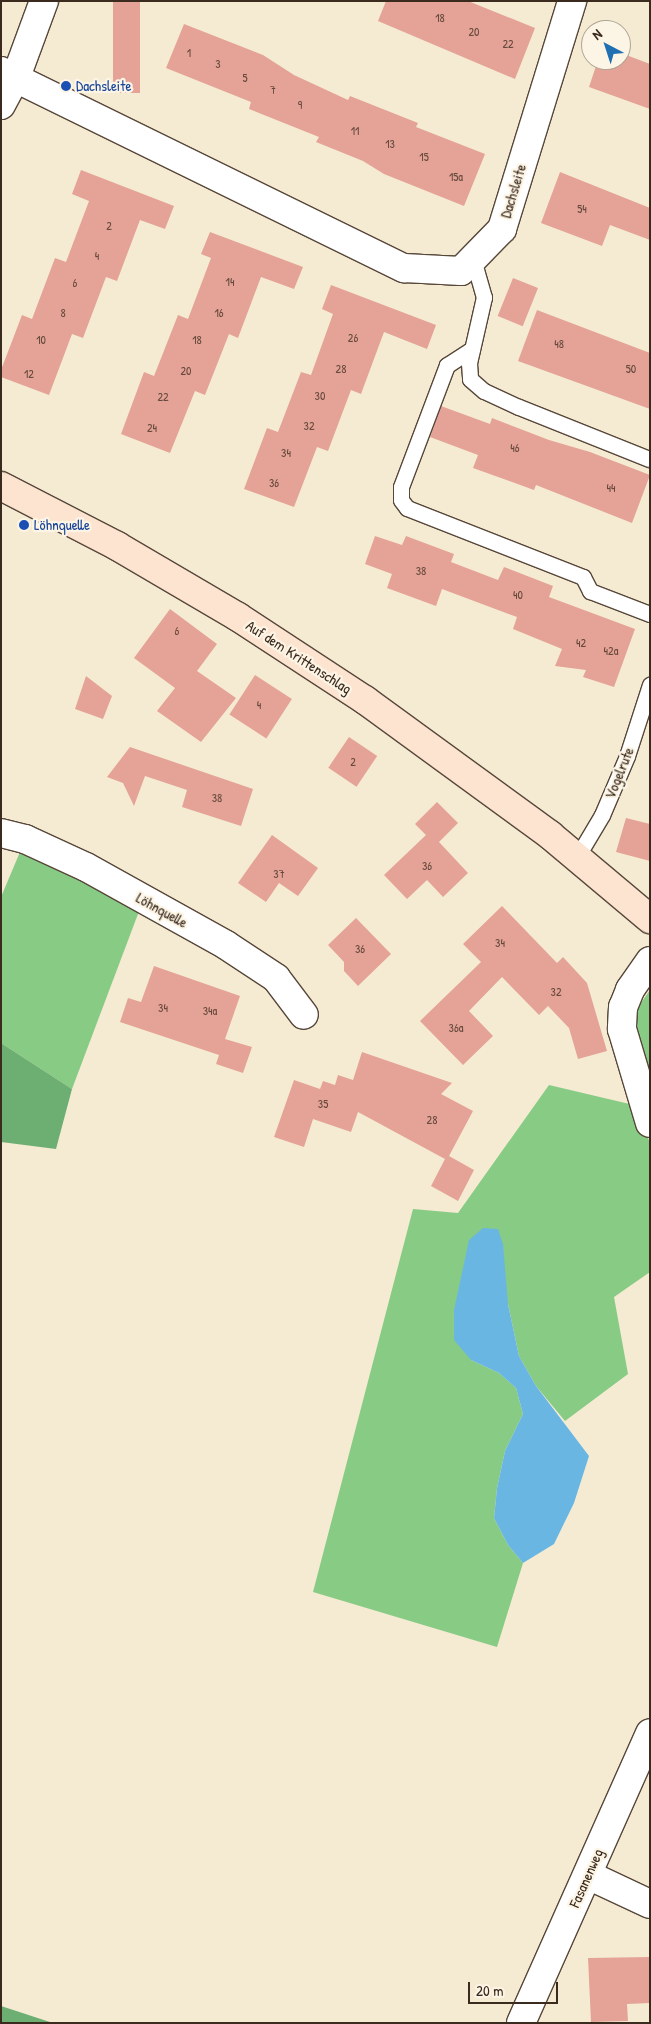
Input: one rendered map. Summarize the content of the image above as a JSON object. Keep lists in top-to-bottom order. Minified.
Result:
{"streets":{"street":["Dachsleite","Auf dem Krittenschlag","Löhnquelle","Fasanenweg"],"lane":["Vogelrute"]},"crossings":[["Auf dem Krittenschlag","Vogelrute"]],"places":["Dachsleite","Löhnquelle"],"house_numbers":["18","20","22","1","3","5","7","9","11","13","15","15a","54","2","4","14","6","8","16","26","10","18","48","28","50","20","12","30","22","32","24","46","34","36","44","38","40","6","42","42a","4","2","38","36","37","34","36","32","34","34a","36a","35","28"],"scale_bar":"20 m","north":"top left"}
